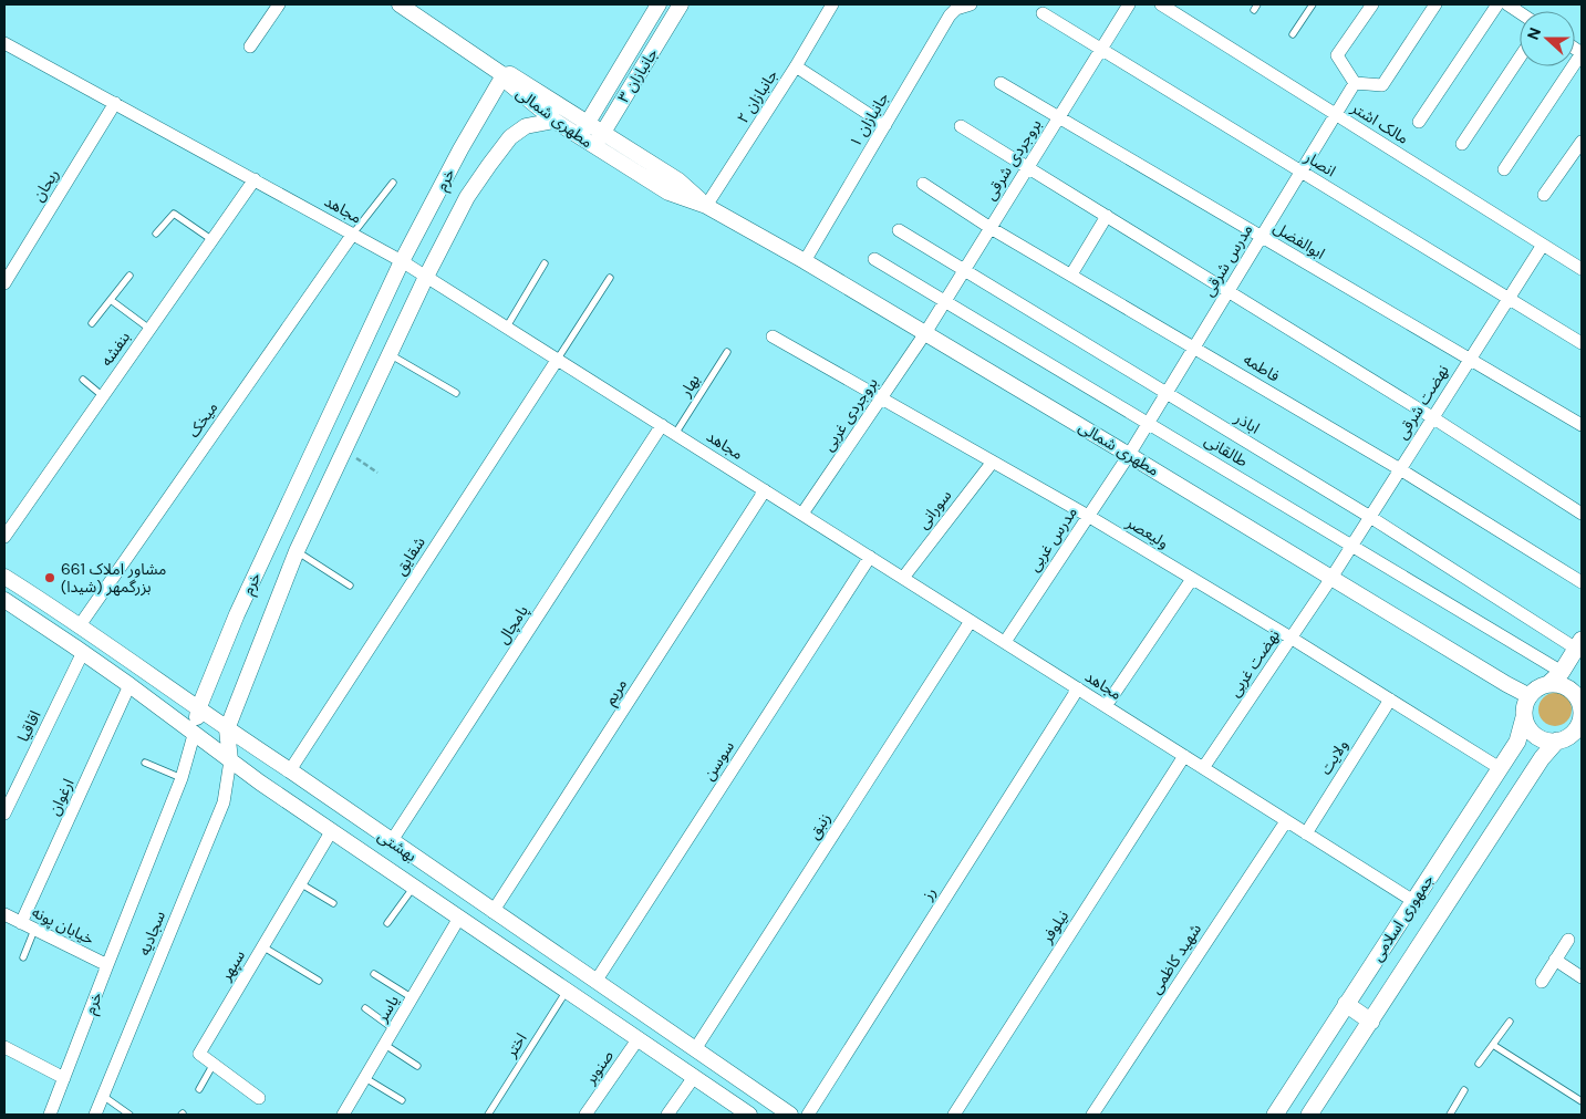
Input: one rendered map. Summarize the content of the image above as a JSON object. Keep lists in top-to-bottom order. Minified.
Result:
{"streets":{"main road":["جمهوری اسلامی"],"street":["جانبازان ۳","جانبازان ۲","مطهری شمالی","جانبازان ۱","مالک اشتر","بروجردی شرقی","انصار","خرم","ریحان","مجاهد","ابوالفضل","مدرس شرقی","بنفشه","فاطمه","نهضت شرقی","بروجردی غربی","میخک","اباذر","طالقانی","سورانی","ولیعصر","مدرس غربی","شقایق","پامچال","نهضت غربی","مریم","اقاقیا","ولایت","سوسن","ارغوان","زنبق","بهشتی","رز","خیابان پونه","نیلوفر","سجادیه","شهید کاظمی","سپهر","یاسر","صنوبر"],"lane":["بهار","اختر"]},"crossings":[["جانبازان ۳","مطهری شمالی"],["جانبازان ۲","مطهری شمالی"],["مطهری شمالی","جانبازان ۱"],["مطهری شمالی","بروجردی شرقی"],["مطهری شمالی","خرم"],["مطهری شمالی","مدرس شرقی"],["مطهری شمالی","نهضت شرقی"],["مطهری شمالی","بروجردی غربی"],["مطهری شمالی","مدرس غربی"],["مطهری شمالی","نهضت غربی"],["مطهری شمالی","جمهوری اسلامی"],["مالک اشتر","مدرس شرقی"],["مالک اشتر","نهضت شرقی"],["بروجردی شرقی","انصار"],["بروجردی شرقی","ابوالفضل"],["بروجردی شرقی","فاطمه"],["بروجردی شرقی","بروجردی غربی"],["بروجردی شرقی","اباذر"],["بروجردی شرقی","طالقانی"],["انصار","مدرس شرقی"],["انصار","نهضت شرقی"],["خرم","مجاهد"],["خرم","بهشتی"],["خرم","خیابان پونه"],["خرم","سجادیه"],["ریحان","مجاهد"],["مجاهد","بنفشه"],["مجاهد","بهار"],["مجاهد","بروجردی غربی"],["مجاهد","میخک"],["مجاهد","سورانی"],["مجاهد","مدرس غربی"],["مجاهد","شقایق"],["مجاهد","پامچال"],["مجاهد","نهضت غربی"],["مجاهد","مریم"],["مجاهد","ولایت"],["مجاهد","سوسن"],["مجاهد","زنبق"],["مجاهد","رز"],["مجاهد","جمهوری اسلامی"],["مجاهد","نیلوفر"],["مجاهد","شهید کاظمی"],["ابوالفضل","مدرس شرقی"],["ابوالفضل","نهضت شرقی"],["مدرس شرقی","فاطمه"],["مدرس شرقی","اباذر"],["مدرس شرقی","طالقانی"],["مدرس شرقی","مدرس غربی"],["فاطمه","نهضت شرقی"],["نهضت شرقی","اباذر"],["نهضت شرقی","طالقانی"],["نهضت شرقی","نهضت غربی"],["بروجردی غربی","ولیعصر"],["میخک","بهشتی"],["سورانی","ولیعصر"],["ولیعصر","مدرس غربی"],["ولیعصر","نهضت غربی"],["ولیعصر","ولایت"],["ولیعصر","جمهوری اسلامی"],["شقایق","بهشتی"],["پامچال","بهشتی"],["مریم","بهشتی"],["اقاقیا","بهشتی"],["سوسن","بهشتی"],["ارغوان","بهشتی"],["ارغوان","خیابان پونه"],["زنبق","بهشتی"],["بهشتی","سجادیه"],["بهشتی","سپهر"],["بهشتی","یاسر"],["بهشتی","اختر"],["بهشتی","صنوبر"]],"places":["مشاور املاک 661 بزرگمهر (شیدا)"],"north":"left"}
